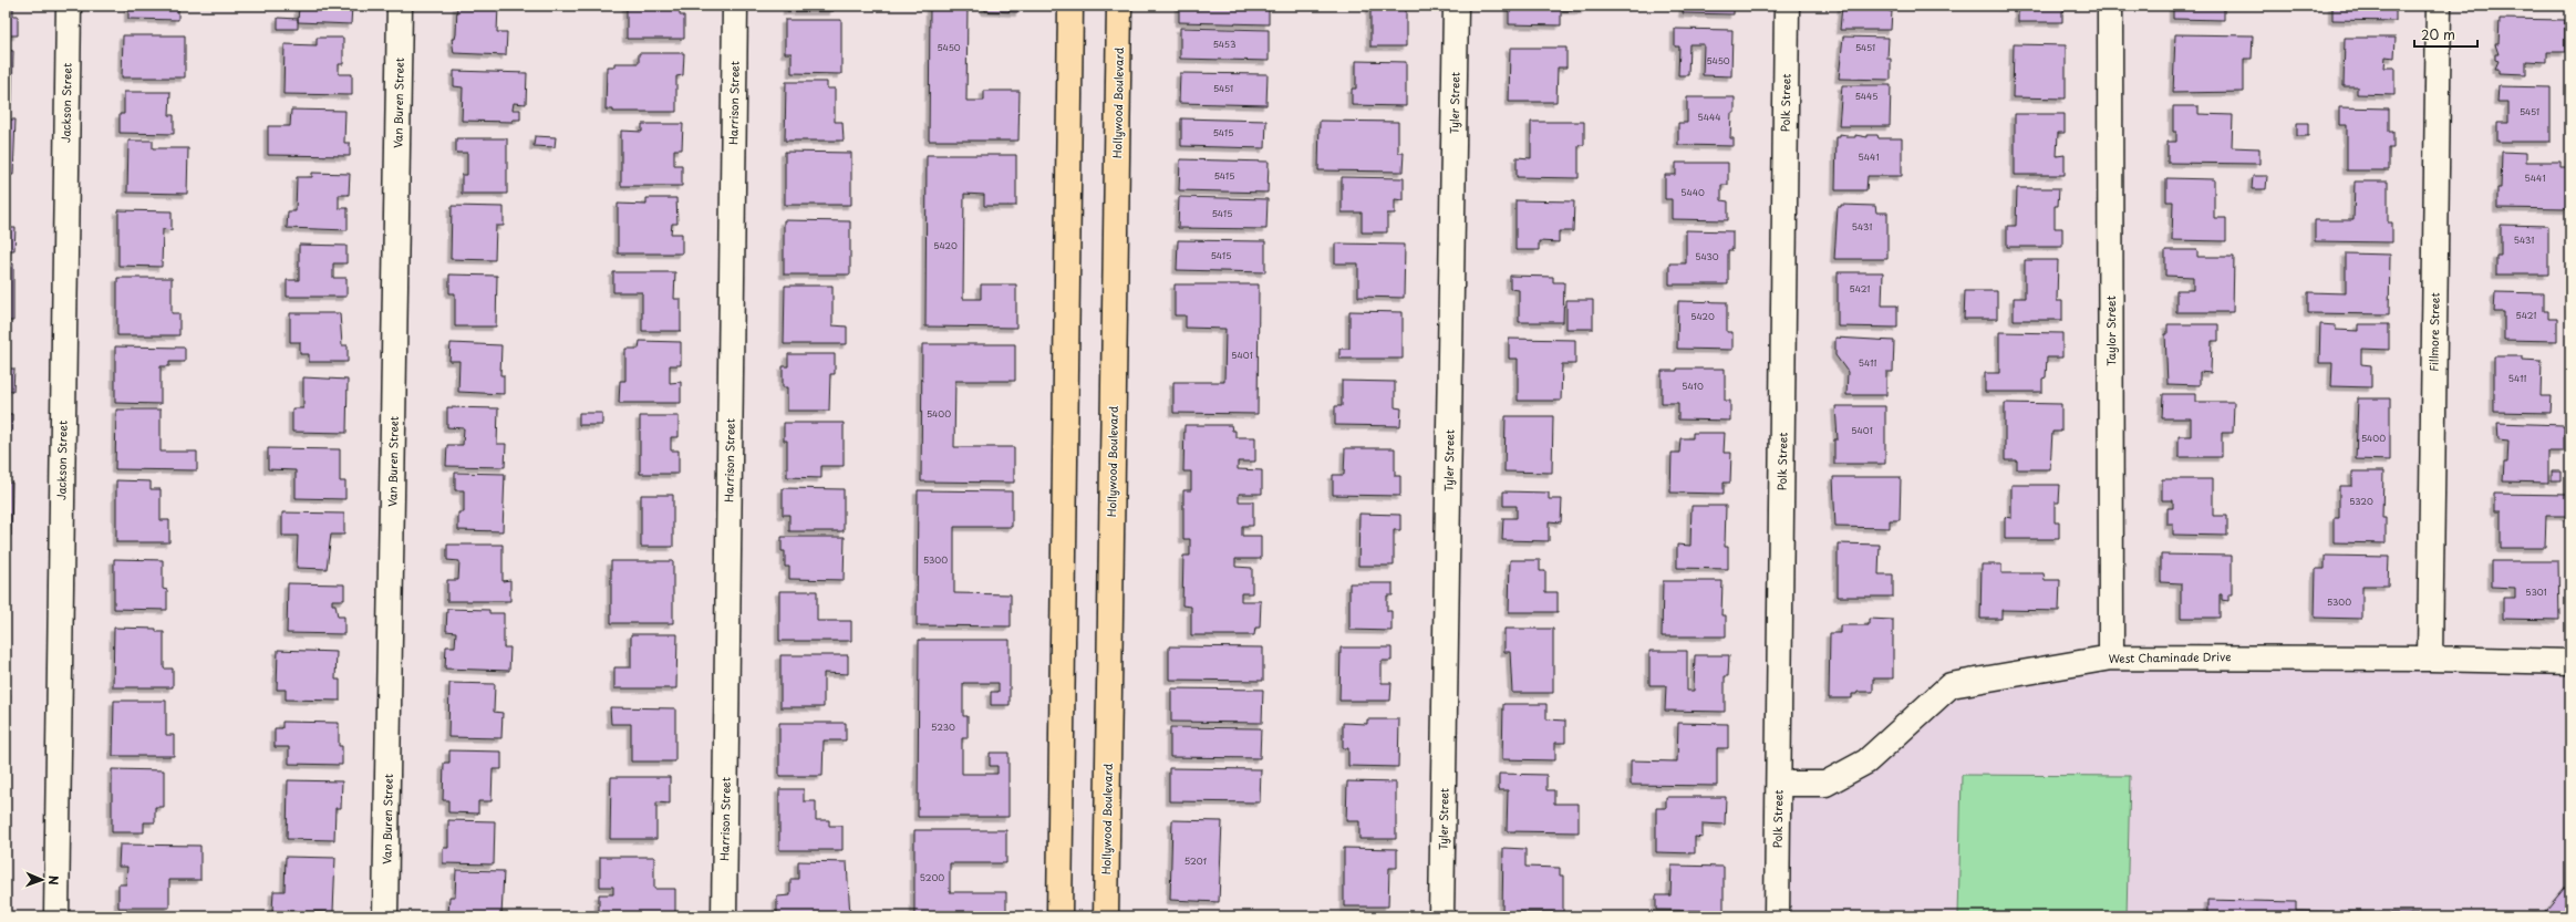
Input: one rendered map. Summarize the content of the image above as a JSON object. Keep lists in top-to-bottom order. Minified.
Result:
{"streets":{"highway":["Hollywood Boulevard"],"street":["Jackson Street","Van Buren Street","Harrison Street","Tyler Street","Polk Street","Taylor Street","Fillmore Street","West Chaminade Drive"]},"crossings":[["Polk Street","West Chaminade Drive"],["Taylor Street","West Chaminade Drive"],["Fillmore Street","West Chaminade Drive"]],"house_numbers":["5453","5450","5451","5450","5451","5445","5451","5444","5415","5441","5415","5441","5440","5415","5431","5431","5420","5415","5430","5421","5421","5420","5401","5411","5411","5410","5400","5401","5400","5320","5300","5301","5300","5230","5201","5200"],"scale_bar":"20 m","north":"right"}
